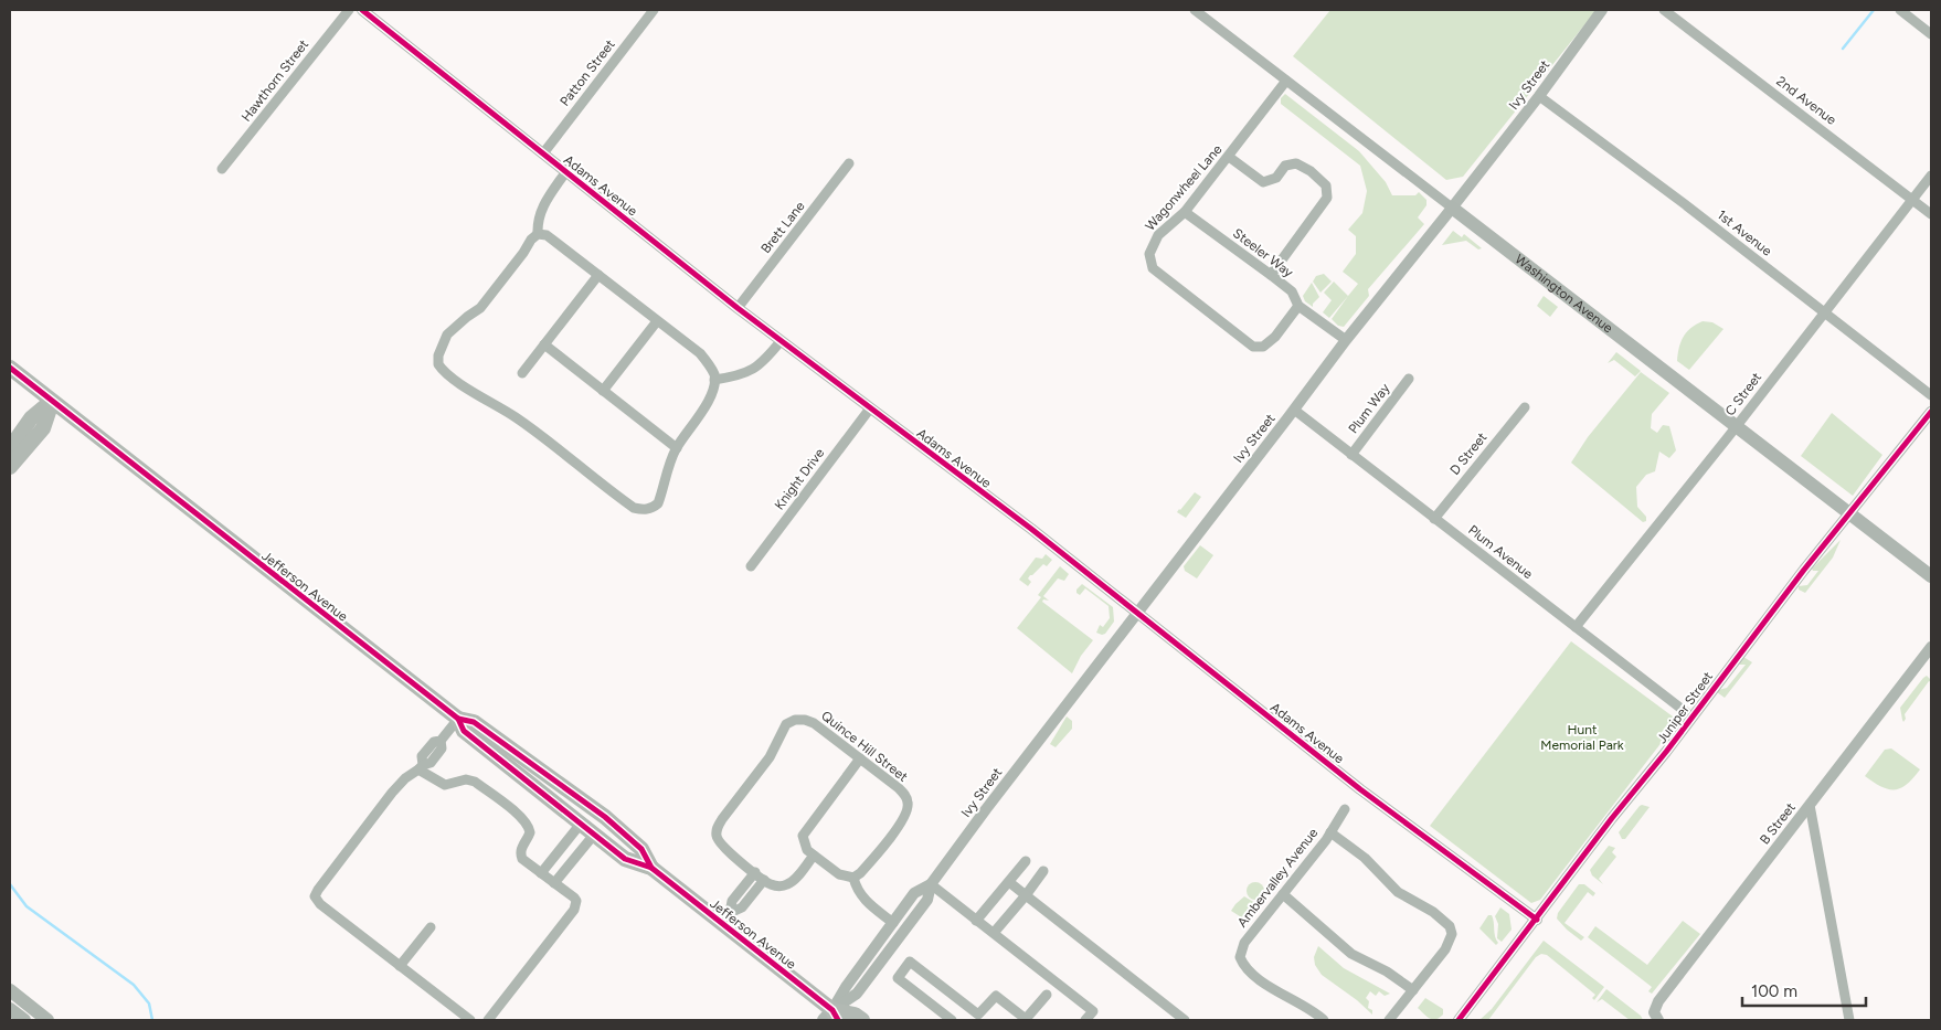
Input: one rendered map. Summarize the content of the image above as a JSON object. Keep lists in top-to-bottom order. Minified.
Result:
{"streets":{"main road":["Washington Avenue","Jefferson Avenue"],"street":["Patton Street","Hawthorn Street","Ivy Street","2nd Avenue","Adams Avenue","Wagonwheel Lane","Brett Lane","1st Avenue","Steeler Way","C Street","Plum Way","D Street","Knight Drive","Plum Avenue","Juniper Street","Quince Hill Street","B Street","Ambervalley Avenue"]},"crossings":[["Patton Street","Adams Avenue"],["Ivy Street","Adams Avenue"],["Ivy Street","1st Avenue"],["Ivy Street","Steeler Way"],["Ivy Street","Washington Avenue"],["Ivy Street","Plum Avenue"],["Ivy Street","Jefferson Avenue"],["2nd Avenue","C Street"],["Adams Avenue","Brett Lane"],["Adams Avenue","Knight Drive"],["Adams Avenue","Juniper Street"],["Wagonwheel Lane","Steeler Way"],["Wagonwheel Lane","Washington Avenue"],["1st Avenue","C Street"],["Washington Avenue","C Street"],["Washington Avenue","Juniper Street"],["C Street","Plum Avenue"],["Plum Way","Plum Avenue"],["D Street","Plum Avenue"],["Plum Avenue","Juniper Street"]],"parks":["Hunt Memorial Park"],"scale_bar":"100 m"}
